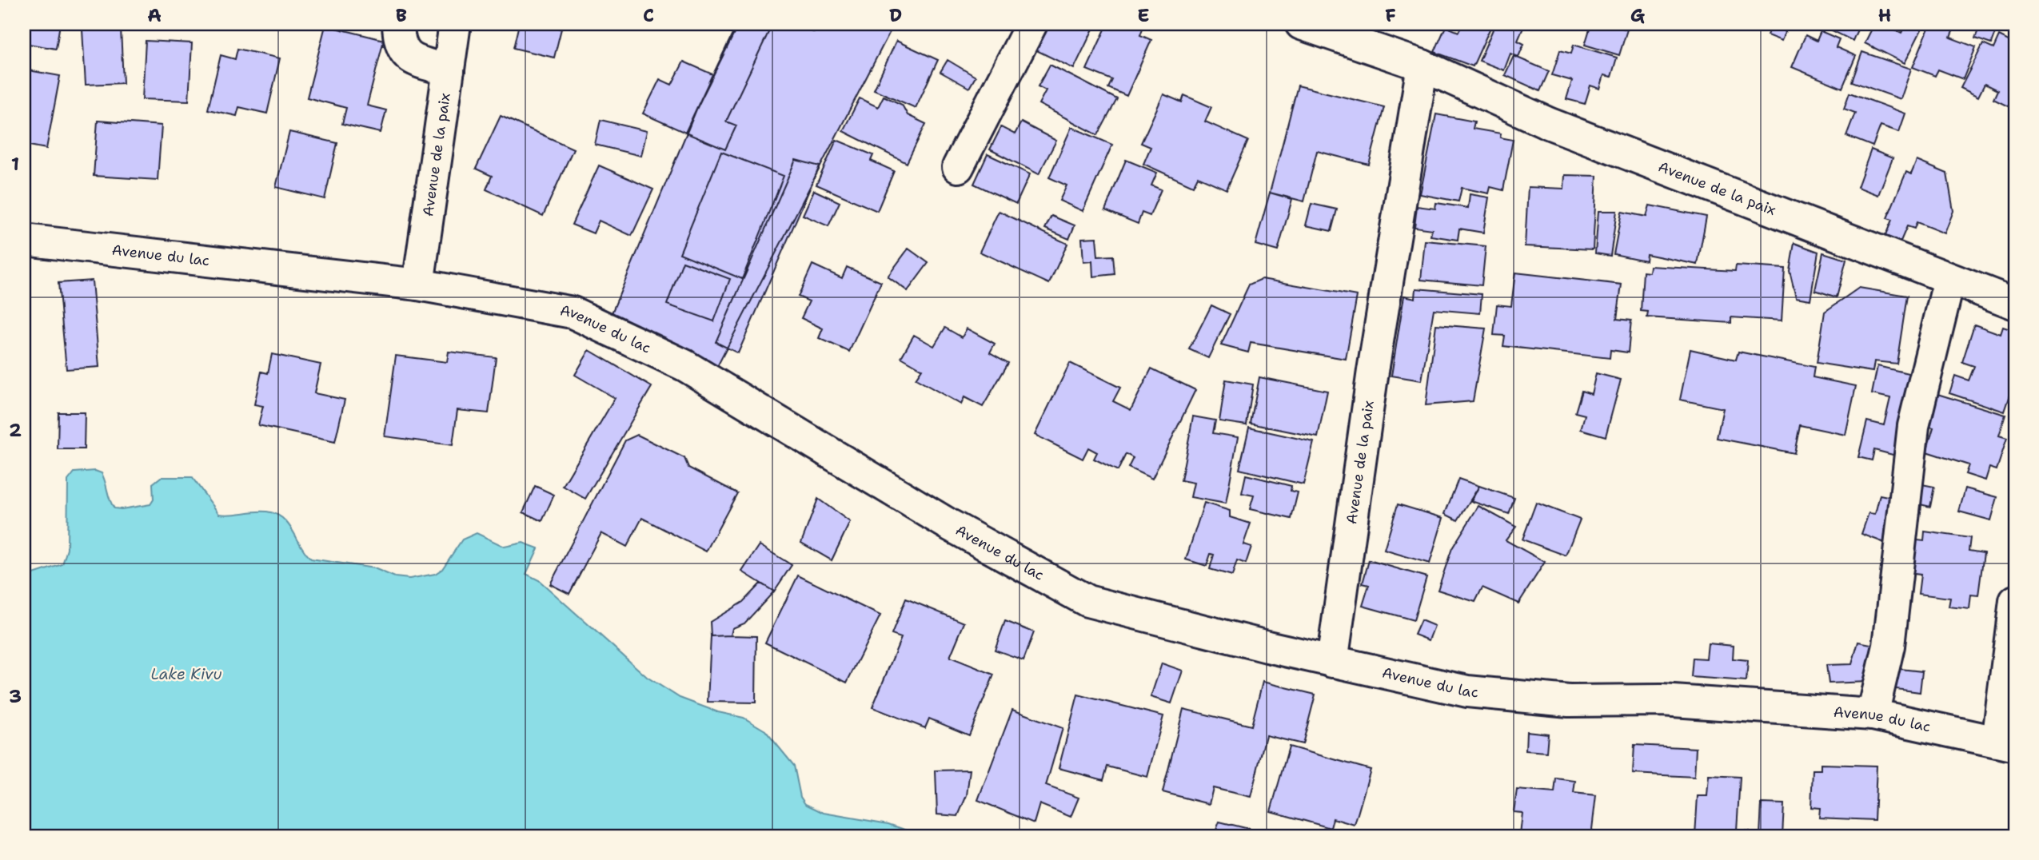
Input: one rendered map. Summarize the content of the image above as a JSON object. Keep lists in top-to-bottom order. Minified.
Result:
{"streets":{"street":["Avenue de la paix","Avenue du lac"]},"crossings":[["Avenue de la paix","Avenue du lac"]],"water":["Lake Kivu"],"grid":{"columns":["A","B","C","D","E","F","G","H"],"rows":["1","2","3"]}}
